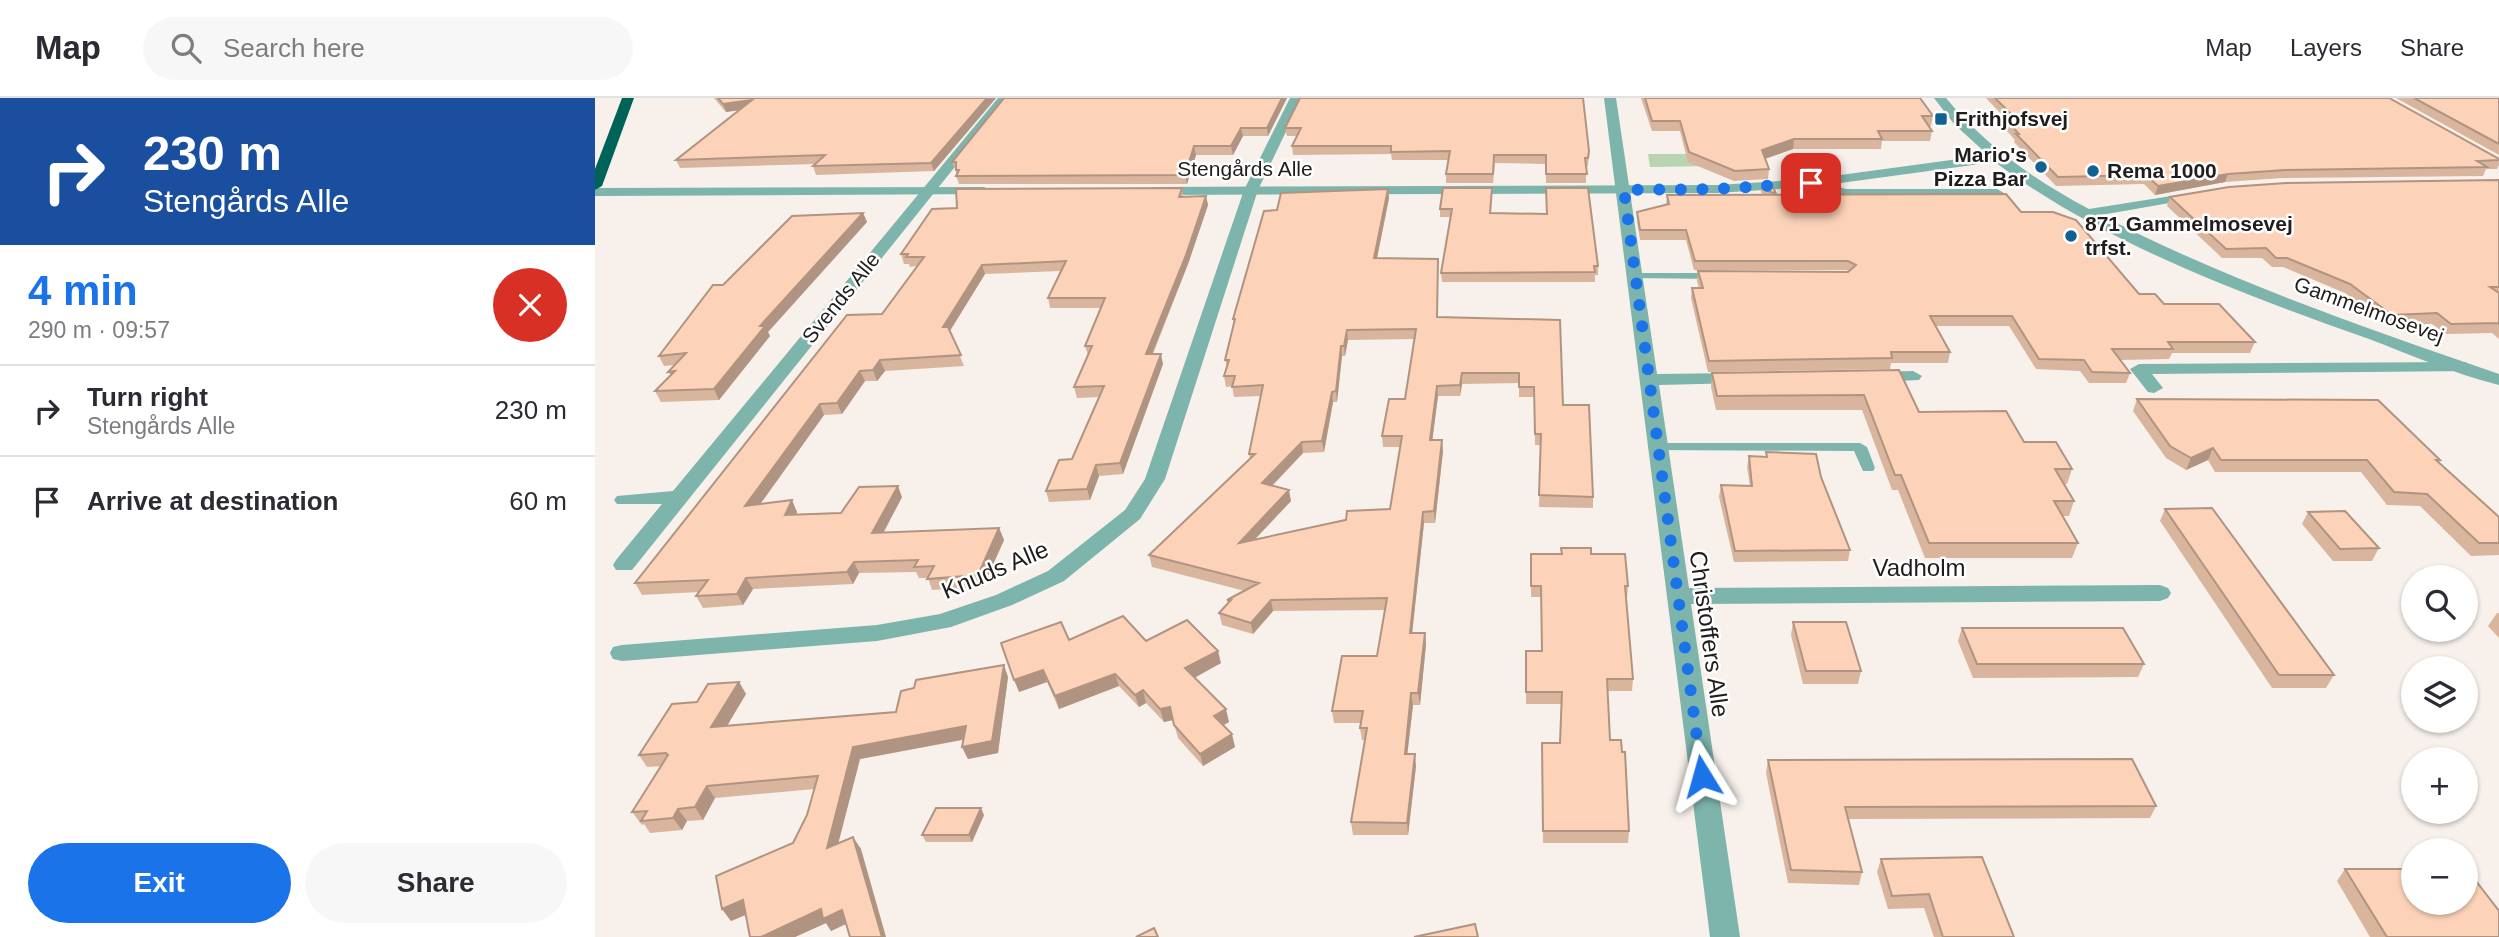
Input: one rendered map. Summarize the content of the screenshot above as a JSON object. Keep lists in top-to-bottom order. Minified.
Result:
{"streets":{"street":["Stengårds Alle","Svends Alle","Gammelmosevej","Vadholm","Knuds Alle","Christoffers Alle"]},"crossings":[["Stengårds Alle","Gammelmosevej"],["Stengårds Alle","Knuds Alle"],["Stengårds Alle","Christoffers Alle"],["Vadholm","Christoffers Alle"]],"places":{"transit":["Frithjofsvej"],"other":["Mario's Pizza Bar","Rema 1000","871 Gammelmosevej trfst."]},"page":{"header":"Map","search":"Search here","nav":["Map","Layers","Share"],"turn":["230 m","Stengårds Alle"],"heading":["4 min","290 m · 09:57"],"list":[{"name":"Turn right","note":"Stengårds Alle","value":"230 m"},{"name":"Arrive at destination","value":"60 m"}],"map_buttons":["+","−"],"buttons":["Exit","Share"]}}
